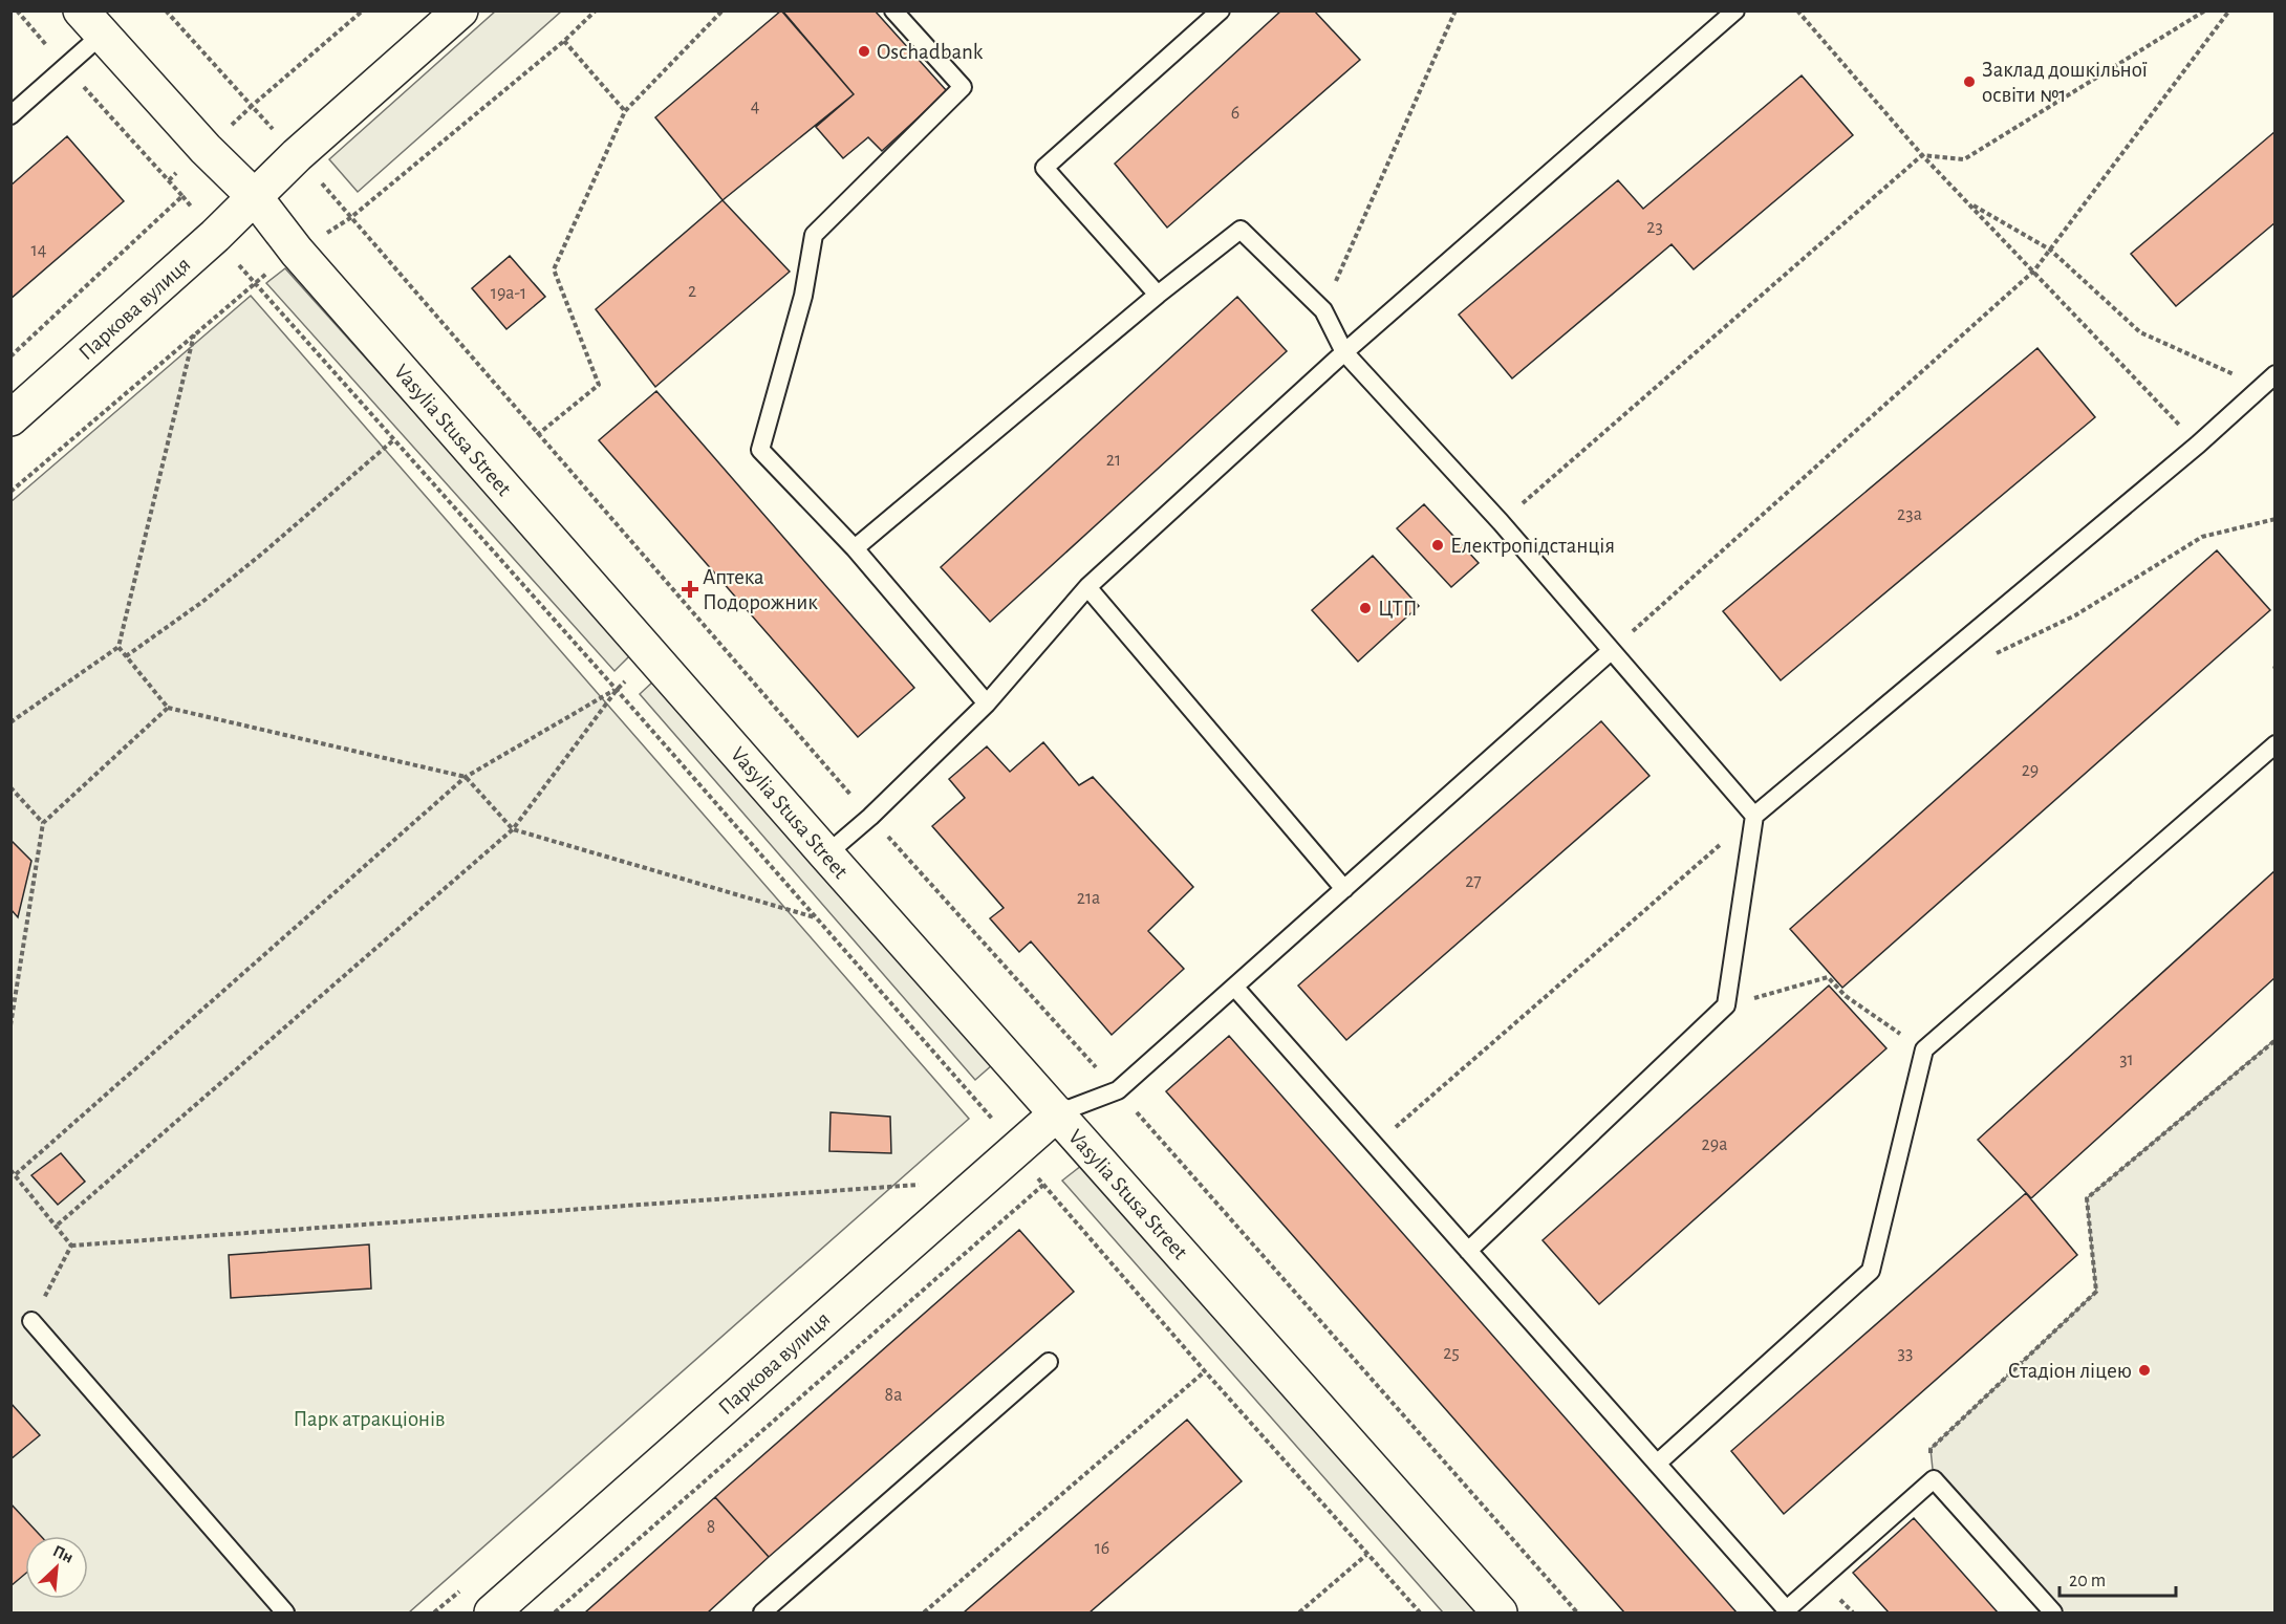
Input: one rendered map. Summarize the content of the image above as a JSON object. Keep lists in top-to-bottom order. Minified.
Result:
{"streets":{"street":["Паркова вулиця","Vasylia Stusa Street"]},"crossings":[["Паркова вулиця","Vasylia Stusa Street"]],"parks":["Парк атракціонів"],"places":{"other":["Oschadbank","Заклад дошкільної освіти №1","Електропідстанція","ЦТП","Стадіон ліцею"],"health":["Аптека Подорожник"]},"house_numbers":["4","6","23","14","2","19а-1","21","23а","29","27","21а","31","29а","25","33","8а","8","16"],"scale_bar":"20 m","north":"top right"}
